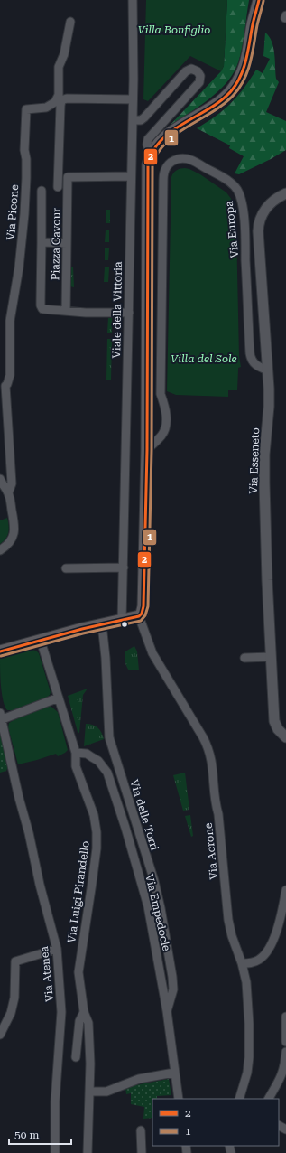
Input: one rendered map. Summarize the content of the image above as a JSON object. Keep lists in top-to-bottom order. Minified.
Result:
{"streets":{"street":["Via Picone","Via Europa","Piazza Cavour","Viale della Vittoria","Via Esseneto","Via delle Torri","Via Acrone","Via Luigi Pirandello","Via Empedocle","Via Atenea"]},"crossings":[["Via Europa","Via Esseneto"],["Piazza Cavour","Viale della Vittoria"],["Via delle Torri","Via Empedocle"],["Via Luigi Pirandello","Via Empedocle"]],"parks":["Villa Bonfiglio","Villa del Sole"],"lines":["transit line 2","transit line 1"],"legend":["2","1"],"scale_bar":"50 m"}
